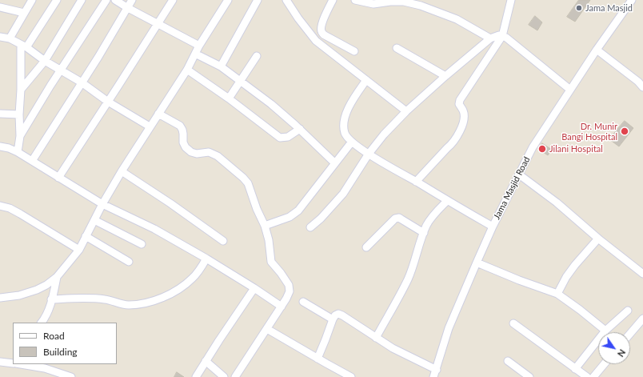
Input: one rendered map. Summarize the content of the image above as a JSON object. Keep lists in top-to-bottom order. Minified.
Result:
{"streets":{"street":["Jama Masjid Road"]},"places":["Jama Masjid","Dr. Munir Bangi Hospital","Jilani Hospital"],"legend":["Road","Building"],"north":"bottom right"}
